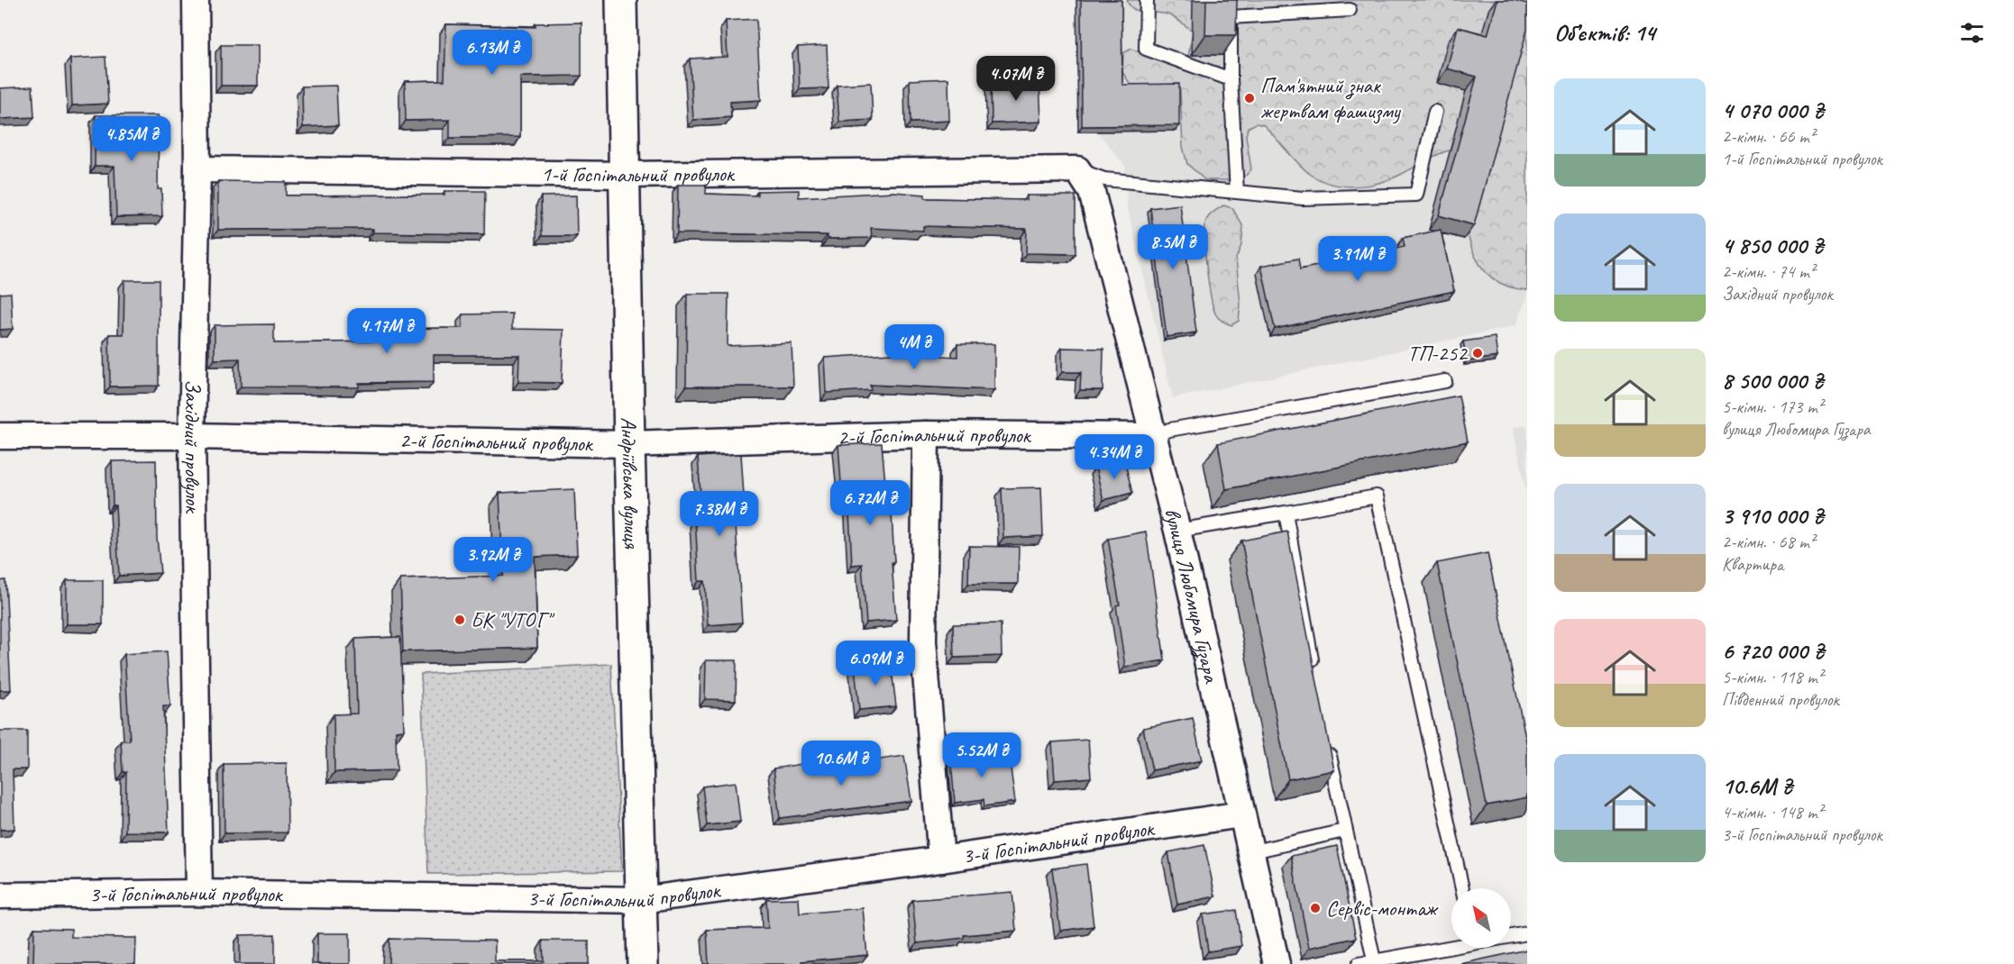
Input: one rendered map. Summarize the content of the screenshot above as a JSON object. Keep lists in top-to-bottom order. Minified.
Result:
{"streets":{"street":["1-й Госпітальний провулок","2-й Госпітальний провулок","Західний провулок","Андріївська вулиця","вулиця Любомира Гузара","3-й Госпітальний провулок"]},"crossings":[["1-й Госпітальний провулок","Західний провулок"],["1-й Госпітальний провулок","Андріївська вулиця"],["1-й Госпітальний провулок","вулиця Любомира Гузара"],["2-й Госпітальний провулок","Західний провулок"],["2-й Госпітальний провулок","Андріївська вулиця"],["2-й Госпітальний провулок","вулиця Любомира Гузара"],["Західний провулок","3-й Госпітальний провулок"],["Андріївська вулиця","3-й Госпітальний провулок"],["вулиця Любомира Гузара","3-й Госпітальний провулок"]],"places":["Пам'ятний знак жертвам фашизму","ТП-252","БК \"УТОГ\"","Сервіс-монтаж"],"north":"top left","page":{"heading":"Об’єктів: 14","price":["6.13M ₴","4.07M ₴","4.85M ₴","8.5M ₴","3.91M ₴","4.17M ₴","4M ₴","4.34M ₴","6.72M ₴","7.38M ₴","3.92M ₴","6.09M ₴","5.52M ₴","10.6M ₴"],"list":[{"name":"4 070 000 ₴","note":"2-кімн. · 66 m² · 1-й Госпітальний провулок"},{"name":"4 850 000 ₴","note":"2-кімн. · 74 m² · Західний провулок"},{"name":"8 500 000 ₴","note":"5-кімн. · 173 m² · вулиця Любомира Гузара"},{"name":"3 910 000 ₴","note":"2-кімн. · 68 m² · Квартира"},{"name":"6 720 000 ₴","note":"5-кімн. · 118 m² · Південний провулок"},{"name":"10.6M ₴","note":"4-кімн. · 148 m² · 3-й Госпітальний провулок"}]}}
